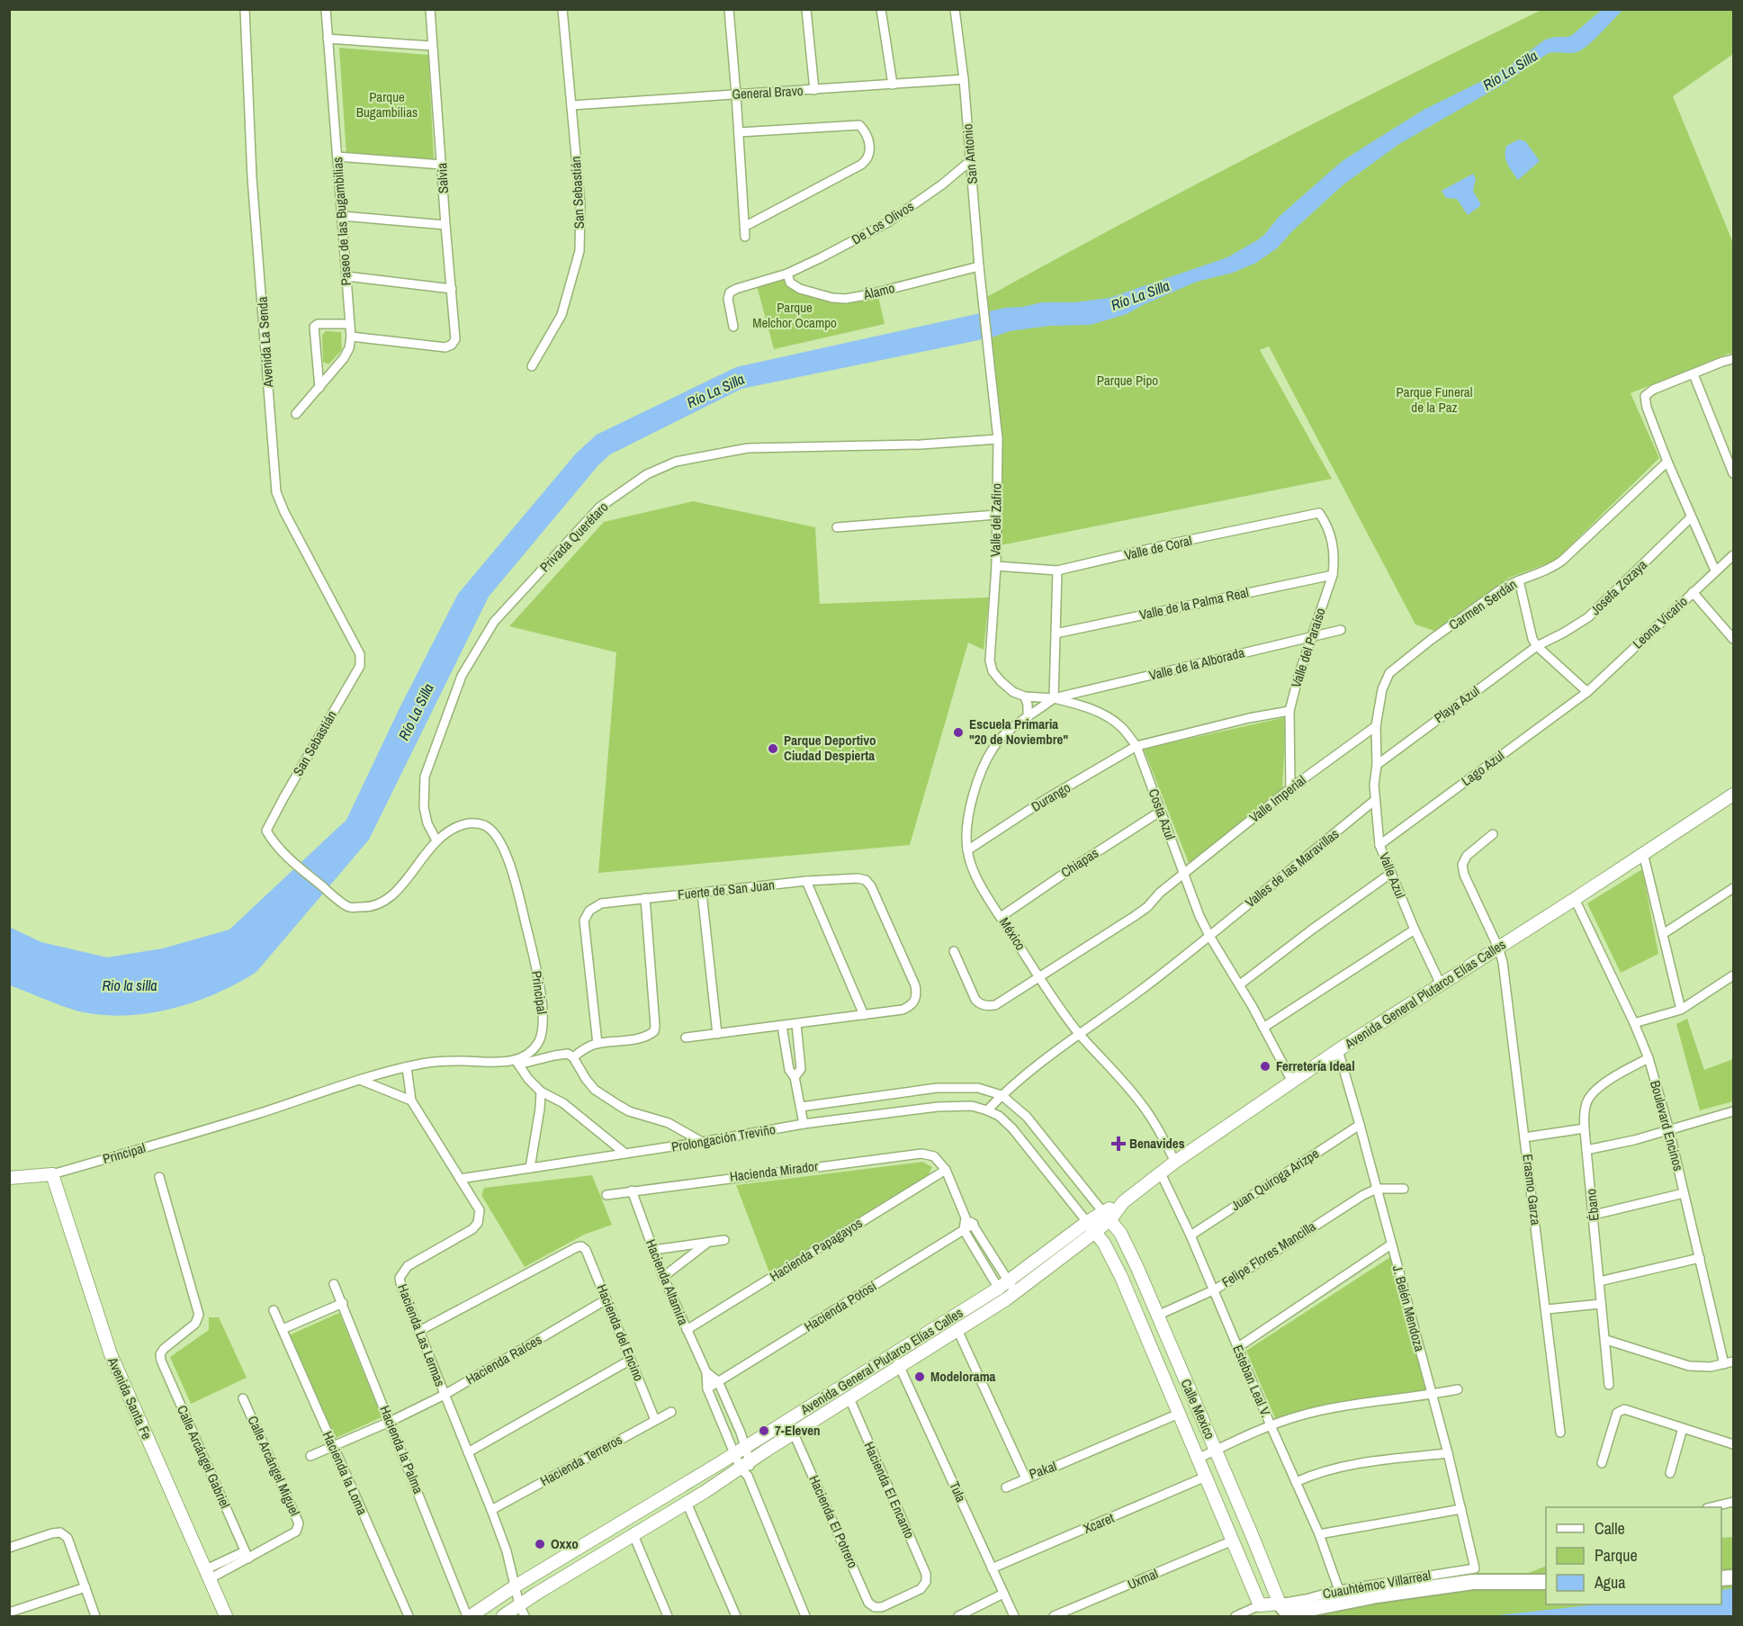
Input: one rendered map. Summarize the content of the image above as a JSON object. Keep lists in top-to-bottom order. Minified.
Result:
{"streets":{"street":["General Bravo","San Antonio","Salvia","San Sebastián","Paseo de las Bugambilias","De Los Olivos","Álamo","Avenida La Senda","Valle del Zafiro","Privada Querétaro","Valle de Coral","Josefa Zozaya","Valle de la Palma Real","Carmen Serdán","Leona Vicario","Valle del Paraíso","Valle de la Alborada","Playa Azul","Lago Azul","Durango","Valle Imperial","Costa Azul","Chiapas","Valles de las Maravillas","Valle Azul","Fuerte de San Juan","México","Principal","Avenida General Plutarco Elías Calles","Boulevard Encinos","Prolongación Treviño","Hacienda Mirador","Juan Quiroga Arizpe","Erasmo Garza","Ébano","Hacienda Papagayos","Felipe Flores Mancilla","Hacienda Altamira","Hacienda Potosí","J. Belén Mendoza","Hacienda del Encino","Hacienda Las Lermas","Hacienda Raíces","Esteban Leal V.","Avenida Santa Fe","Calle Mexico","Hacienda la Palma","Calle Arcángel Gabriel","Hacienda Terreros","Calle Arcángel Miguel","Pakal","Hacienda la Loma","Hacienda El Encanto","Tula","Hacienda El Potrero","Xcaret","Uxmal","Cuauhtémoc Villarreal"]},"crossings":[["General Bravo","San Antonio"],["General Bravo","San Sebastián"],["San Antonio","De Los Olivos"],["San Antonio","Álamo"],["San Antonio","Valle del Zafiro"],["Salvia","Paseo de las Bugambilias"],["San Sebastián","Avenida La Senda"],["San Sebastián","Principal"],["De Los Olivos","Álamo"],["Valle del Zafiro","Privada Querétaro"],["Valle del Zafiro","Valle de Coral"],["Valle del Zafiro","Valle de la Alborada"],["Valle del Zafiro","Costa Azul"],["Valle del Zafiro","México"],["Privada Querétaro","Principal"],["Valle de Coral","Valle del Paraíso"],["Josefa Zozaya","Playa Azul"],["Valle de la Palma Real","Valle del Paraíso"],["Carmen Serdán","Valle Imperial"],["Carmen Serdán","Valle Azul"],["Leona Vicario","Lago Azul"],["Valle del Paraíso","Valle de la Alborada"],["Valle del Paraíso","Durango"],["Valle del Paraíso","Valle Imperial"],["Valle de la Alborada","Costa Azul"],["Valle de la Alborada","México"],["Playa Azul","Valle Azul"],["Lago Azul","Valle Azul"],["Durango","Costa Azul"],["Durango","México"],["Valle Imperial","Costa Azul"],["Valle Imperial","Valle Azul"],["Valle Imperial","México"],["Costa Azul","Chiapas"],["Costa Azul","Valles de las Maravillas"],["Costa Azul","México"],["Costa Azul","Avenida General Plutarco Elías Calles"],["Chiapas","México"],["Valles de las Maravillas","Valle Azul"],["Valles de las Maravillas","México"],["Valle Azul","Avenida General Plutarco Elías Calles"],["México","Avenida General Plutarco Elías Calles"],["Principal","Hacienda Las Lermas"],["Principal","Avenida Santa Fe"],["Avenida General Plutarco Elías Calles","Boulevard Encinos"],["Avenida General Plutarco Elías Calles","Prolongación Treviño"],["Avenida General Plutarco Elías Calles","Erasmo Garza"],["Avenida General Plutarco Elías Calles","Hacienda Altamira"],["Avenida General Plutarco Elías Calles","J. Belén Mendoza"],["Avenida General Plutarco Elías Calles","Hacienda Las Lermas"],["Avenida General Plutarco Elías Calles","Esteban Leal V."],["Avenida General Plutarco Elías Calles","Calle Mexico"],["Avenida General Plutarco Elías Calles","Hacienda la Palma"],["Avenida General Plutarco Elías Calles","Pakal"],["Avenida General Plutarco Elías Calles","Hacienda El Encanto"],["Avenida General Plutarco Elías Calles","Tula"],["Avenida General Plutarco Elías Calles","Hacienda El Potrero"],["Boulevard Encinos","Ébano"],["Prolongación Treviño","Hacienda Las Lermas"],["Prolongación Treviño","Calle Mexico"],["Hacienda Mirador","Hacienda Papagayos"],["Hacienda Mirador","Hacienda Altamira"],["Juan Quiroga Arizpe","J. Belén Mendoza"],["Juan Quiroga Arizpe","Esteban Leal V."],["Hacienda Papagayos","Hacienda Altamira"],["Felipe Flores Mancilla","J. Belén Mendoza"],["Felipe Flores Mancilla","Esteban Leal V."],["Felipe Flores Mancilla","Calle Mexico"],["Hacienda Altamira","Hacienda Potosí"],["J. Belén Mendoza","Cuauhtémoc Villarreal"],["Hacienda del Encino","Hacienda Las Lermas"],["Hacienda del Encino","Hacienda Raíces"],["Hacienda del Encino","Hacienda Terreros"],["Hacienda Las Lermas","Hacienda Raíces"],["Hacienda Las Lermas","Hacienda Terreros"],["Hacienda Raíces","Hacienda la Palma"],["Hacienda Raíces","Hacienda la Loma"],["Esteban Leal V.","Cuauhtémoc Villarreal"],["Avenida Santa Fe","Calle Arcángel Miguel"],["Calle Mexico","Pakal"],["Calle Mexico","Xcaret"],["Calle Mexico","Uxmal"],["Calle Mexico","Cuauhtémoc Villarreal"],["Calle Arcángel Gabriel","Calle Arcángel Miguel"],["Hacienda El Encanto","Hacienda El Potrero"],["Tula","Xcaret"]],"water":["Río La Silla","Rio la silla"],"parks":["Parque Bugambilias","Parque Melchor Ocampo","Parque Pipo","Parque Funeral de la Paz"],"places":{"other":["Escuela Primaria \"20 de Noviembre\"","Parque Deportivo Ciudad Despierta","Ferretería Ideal","Modelorama","7-Eleven","Oxxo"],"health":["Benavides"]},"legend":["Calle","Parque","Agua"]}
